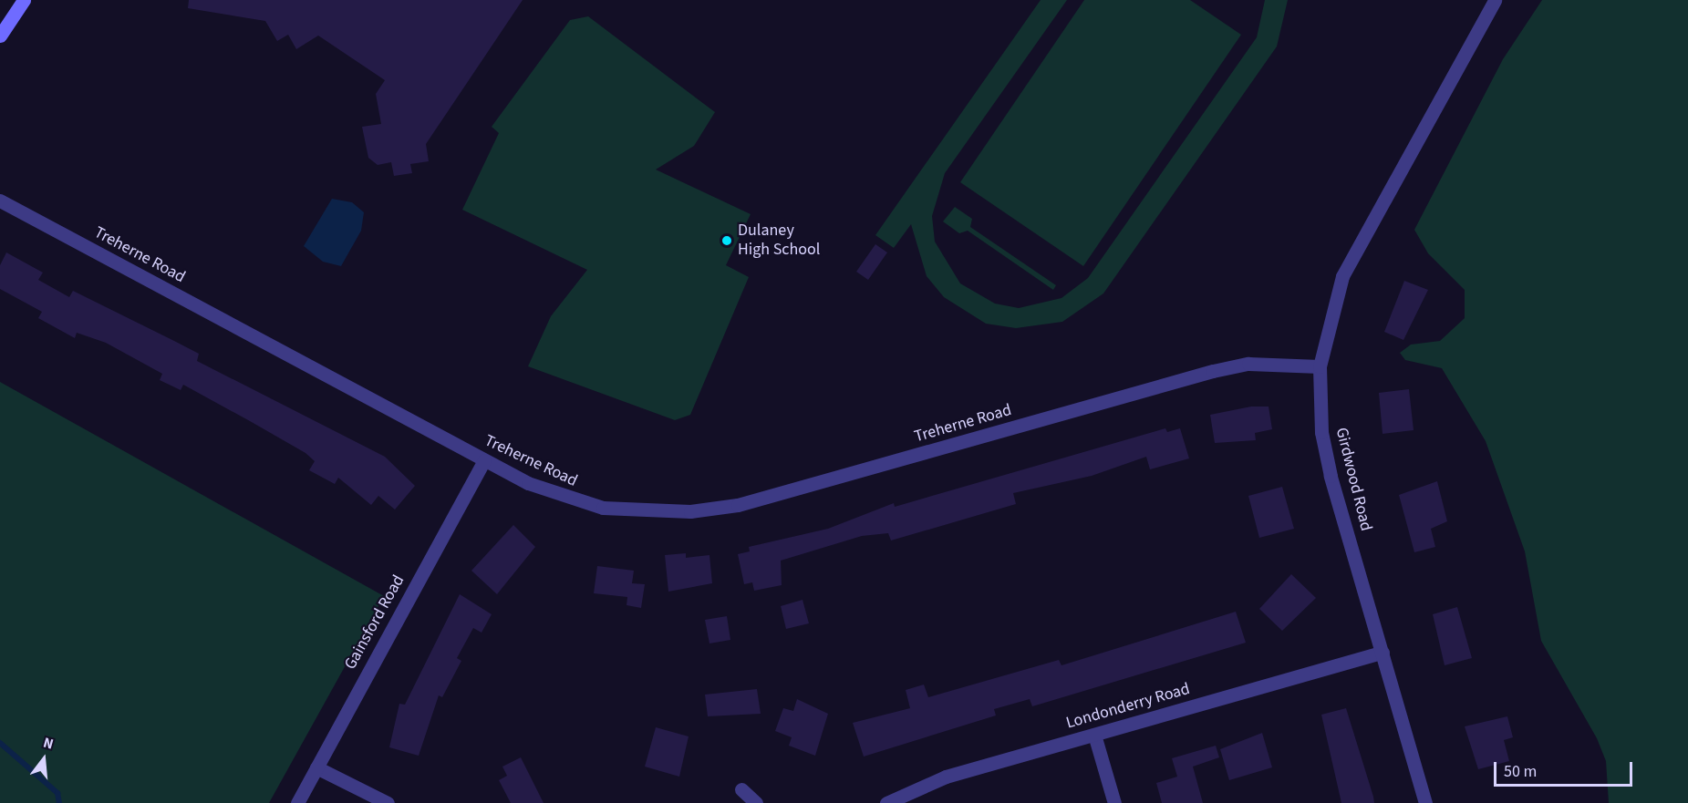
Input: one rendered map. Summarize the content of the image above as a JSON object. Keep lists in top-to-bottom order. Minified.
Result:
{"streets":{"street":["Treherne Road","Girdwood Road","Gainsford Road","Londonderry Road"]},"crossings":[["Treherne Road","Girdwood Road"],["Treherne Road","Gainsford Road"],["Girdwood Road","Londonderry Road"]],"places":["Dulaney High School"],"scale_bar":"50 m","north":"top"}
